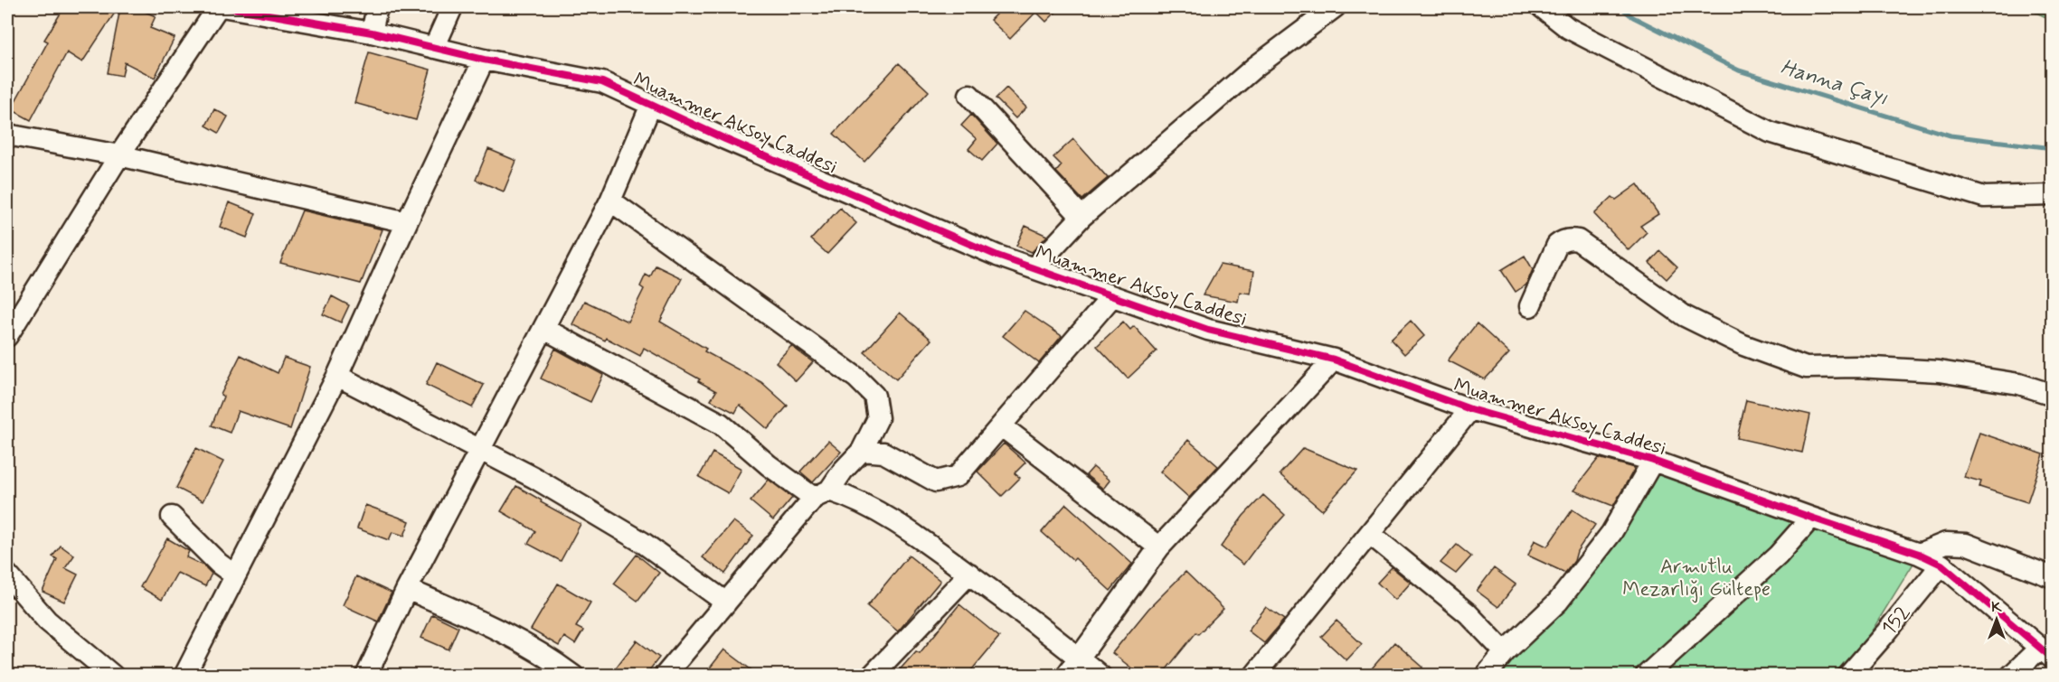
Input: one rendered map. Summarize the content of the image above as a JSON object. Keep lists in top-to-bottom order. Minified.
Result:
{"streets":{"street":["Muammer Aksoy Caddesi","152"]},"crossings":[["Muammer Aksoy Caddesi","152"]],"water":["Hanna Çayı"],"parks":["Armutlu Mezarlığı Gültepe"],"north":"top"}
